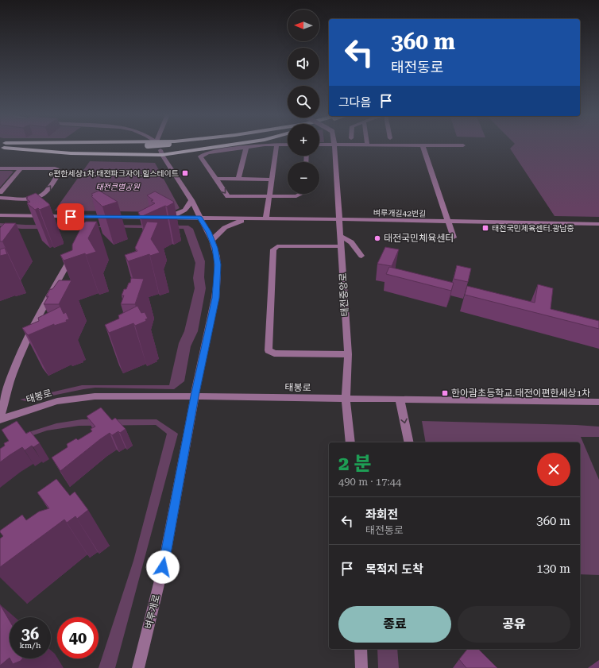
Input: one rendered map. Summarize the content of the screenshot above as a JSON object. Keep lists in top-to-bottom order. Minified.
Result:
{"streets":{"street":["벼루개길42번길","태전중앙로","태봉로","벼루개로"]},"crossings":[["벼루개길42번길","태전중앙로"],["벼루개길42번길","벼루개로"],["태전중앙로","태봉로"],["태봉로","벼루개로"]],"parks":["태전큰별공원"],"places":{"transit":["e편한세상1차.태전파크자이.힐스테이트","태전국민체육센터.광남중","한아람초등학교.태전이편한세상1차"],"other":["태전국민체육센터"]},"north":"left","page":{"map_buttons":["+","−"],"turn":["360 m","태전동로"],"then":"그다음","heading":["2 분","490 m · 17:44"],"list":[{"name":"좌회전","note":"태전동로","value":"360 m"},{"name":"목적지 도착","value":"130 m"}],"buttons":["종료","공유"],"speed":"36 km/h","limit":"40"}}
